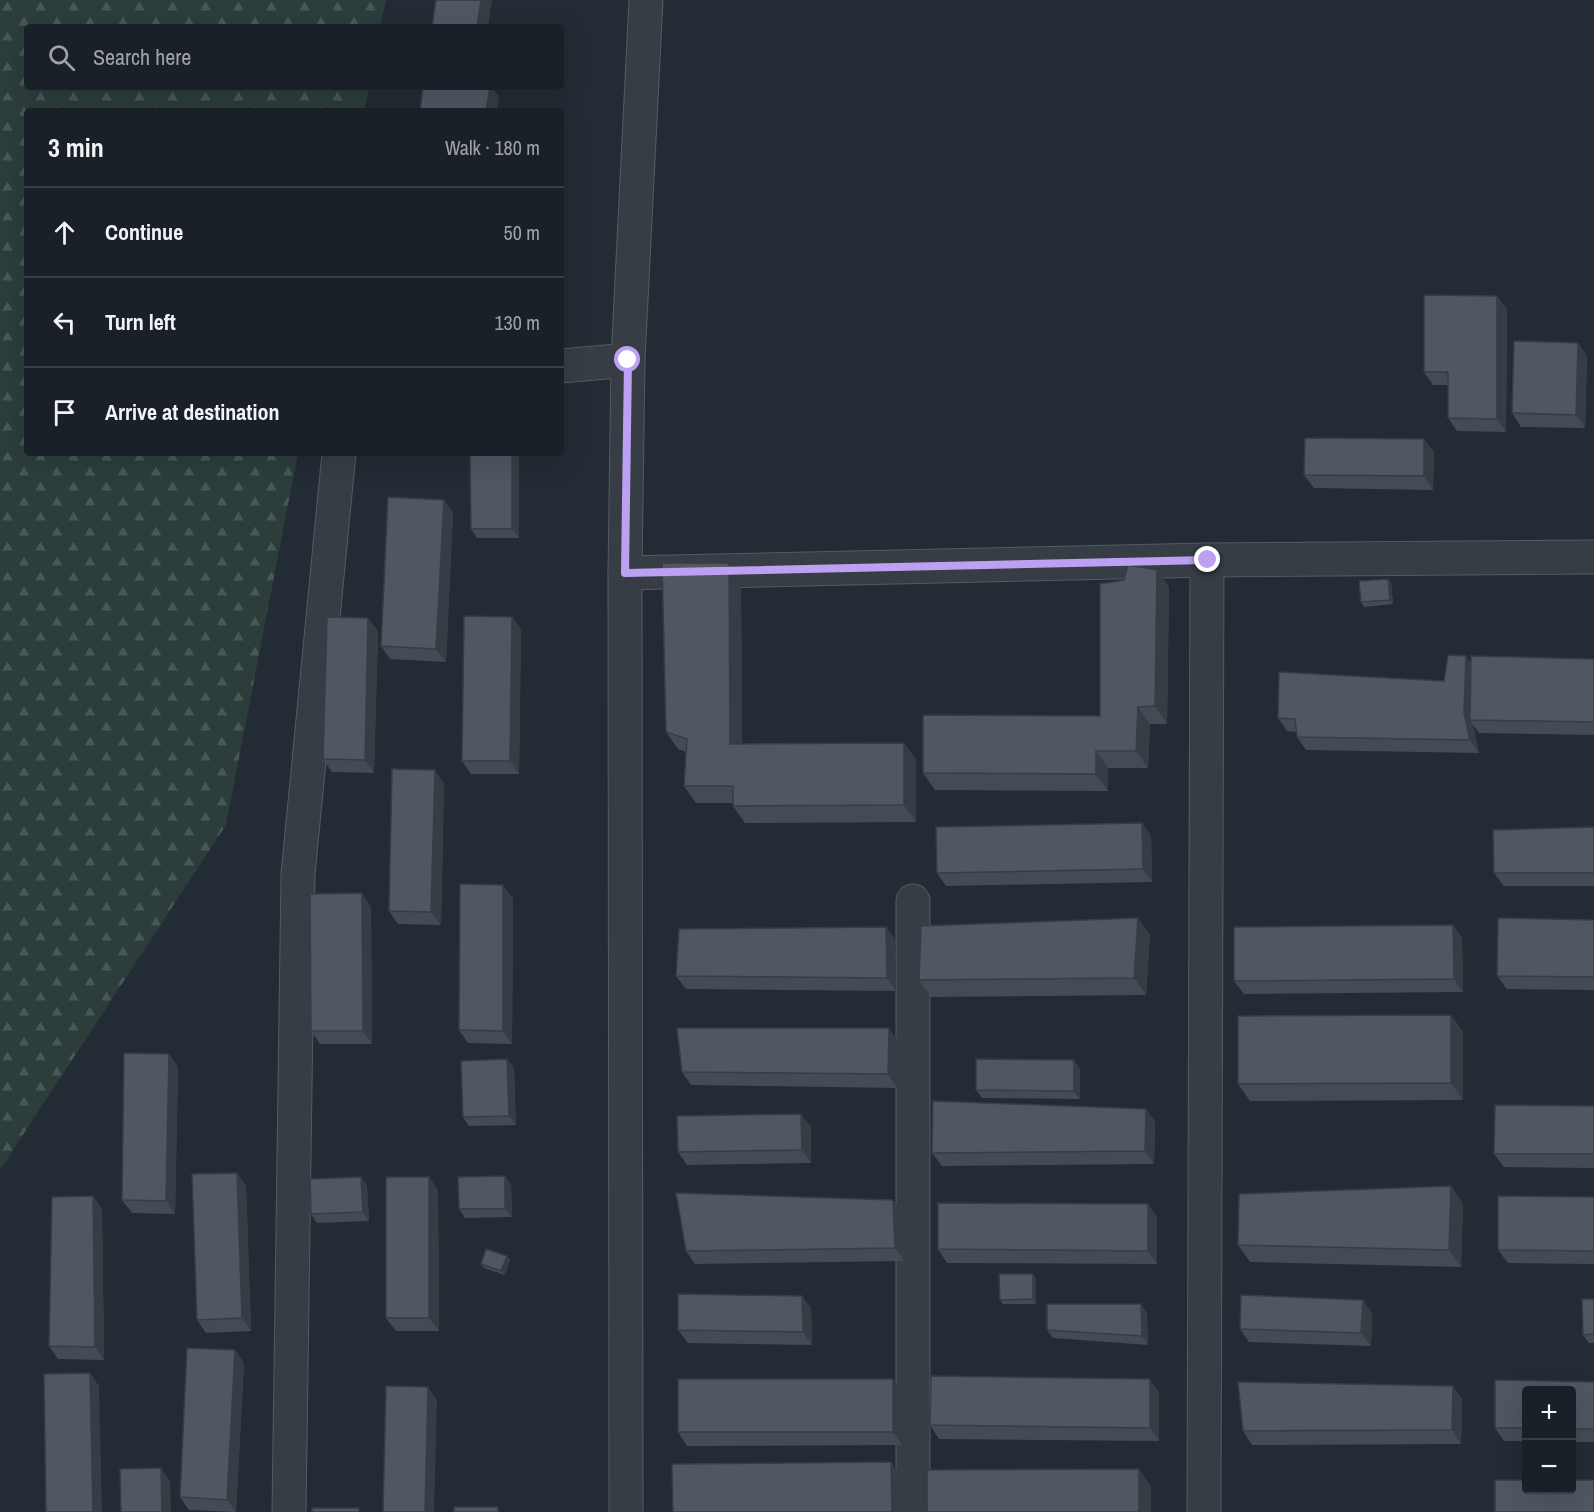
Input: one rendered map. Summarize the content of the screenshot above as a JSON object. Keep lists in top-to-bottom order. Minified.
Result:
{"page":{"search":"Search here","heading":["3 min","Walk · 180 m"],"list":[["Continue","50 m"],["Turn left","130 m"],"Arrive at destination"],"map_buttons":["+","−"]}}
